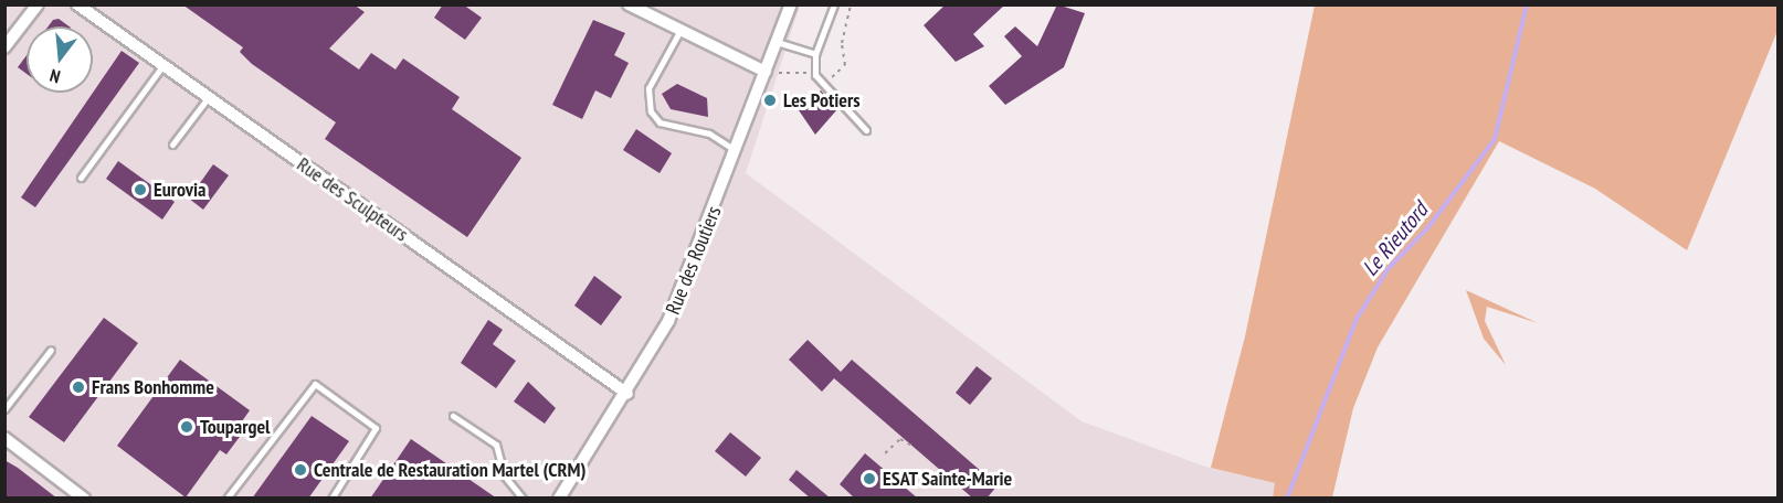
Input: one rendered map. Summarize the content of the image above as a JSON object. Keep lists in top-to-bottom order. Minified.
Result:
{"streets":{"street":["Rue des Sculpteurs","Rue des Routiers"]},"crossings":[["Rue des Sculpteurs","Rue des Routiers"]],"water":["Le Rieutord"],"places":["Les Potiers","Eurovia","Frans Bonhomme","Toupargel","Centrale de Restauration Martel (CRM)","ESAT Sainte-Marie"],"north":"bottom"}
